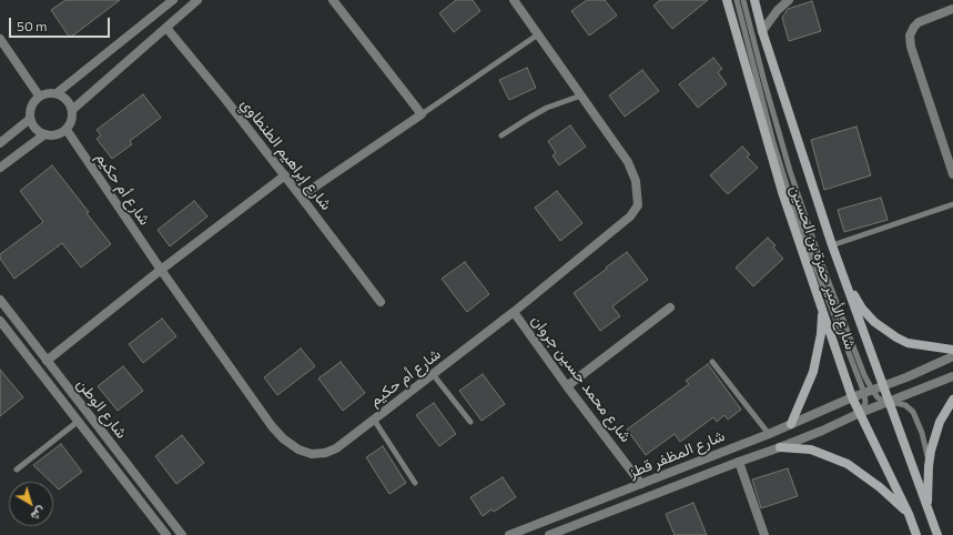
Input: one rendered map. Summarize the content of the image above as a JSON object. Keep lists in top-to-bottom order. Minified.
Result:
{"streets":{"main road":["شارع الأمير حمزة بن الحسين"],"street":["شارع إبراهيم الطنطاوي","شارع أم حكيم","شارع محمد حسين جروان","شارع الوطن","شارع المظفر قطز"]},"crossings":[["شارع أم حكيم","شارع محمد حسين جروان"],["شارع الأمير حمزة بن الحسين","شارع المظفر قطز"],["شارع محمد حسين جروان","شارع المظفر قطز"]],"scale_bar":"50 m","north":"bottom right"}
